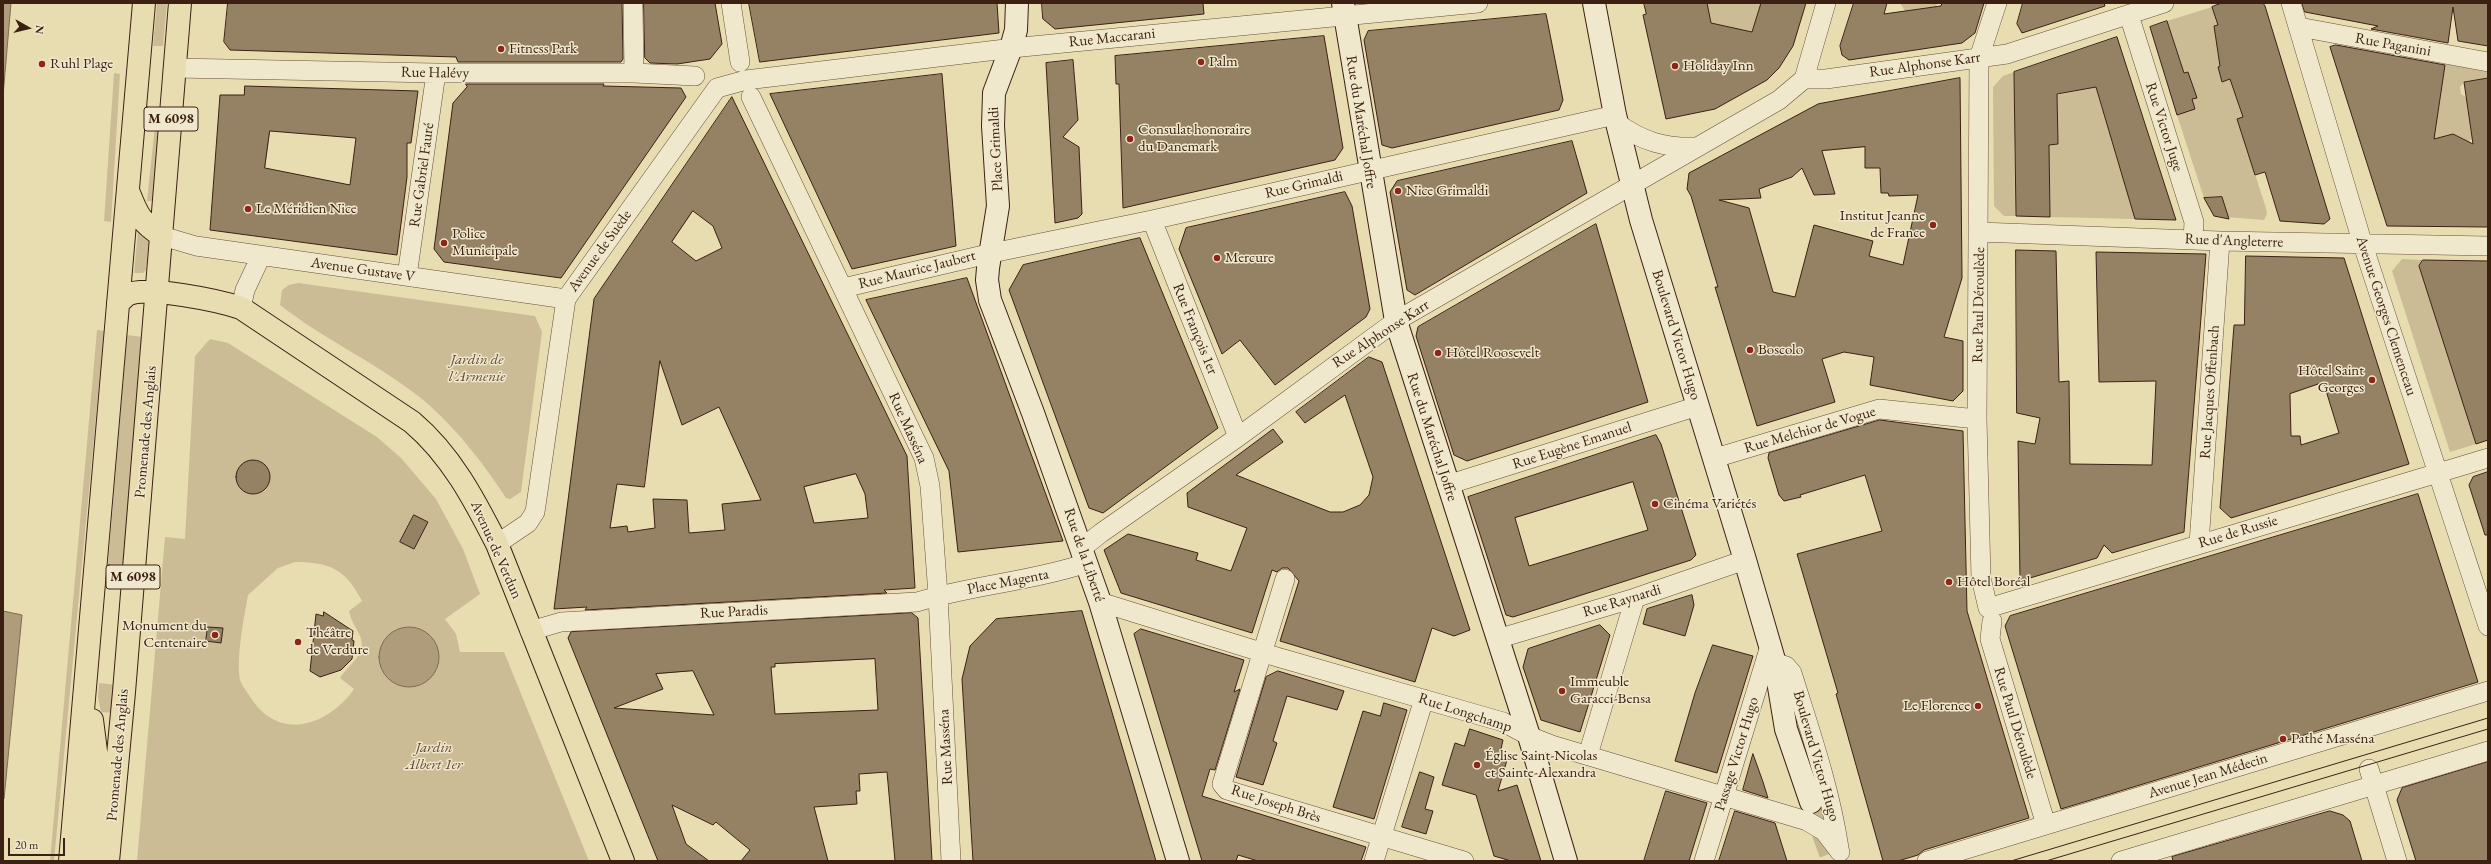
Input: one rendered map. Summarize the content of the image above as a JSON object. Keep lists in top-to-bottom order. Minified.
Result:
{"streets":{"main road":["M 6098","Rue du Maréchal Joffre","Place Grimaldi","Boulevard Victor Hugo","Promenade des Anglais","Avenue de Verdun","Rue de la Liberté"],"street":["Rue Maccarani","Rue Paganini","Rue Alphonse Karr","Rue Halévy","Rue Victor Juge","Rue Gabriel Fauré","Rue Grimaldi","Rue d'Angleterre","Avenue de Suède","Avenue Gustave V","Rue Maurice Jaubert","Rue Paul Déroulède","Avenue Georges Clemenceau","Rue François 1er","Rue Jacques Offenbach","Rue Masséna","Rue Melchior de Vogue","Rue Eugène Emanuel","Rue de Russie","Place Magenta","Rue Raynardi","Rue Paradis","Rue Longchamp","Passage Victor Hugo","Avenue Jean Médecin","Rue Joseph Brès"]},"crossings":[["Rue Maccarani","Rue du Maréchal Joffre"],["Rue Maccarani","Place Grimaldi"],["Rue Maccarani","Avenue de Suède"],["Rue Maccarani","Rue Masséna"],["Rue Paganini","Avenue Georges Clemenceau"],["Rue Alphonse Karr","Rue du Maréchal Joffre"],["Rue Alphonse Karr","Rue Victor Juge"],["Rue Alphonse Karr","Rue Paul Déroulède"],["Rue Alphonse Karr","Rue François 1er"],["Rue Alphonse Karr","Boulevard Victor Hugo"],["Rue Alphonse Karr","Rue de la Liberté"],["Rue Alphonse Karr","Place Magenta"],["Rue Halévy","Rue Gabriel Fauré"],["Rue Halévy","Promenade des Anglais"],["Rue du Maréchal Joffre","Rue Grimaldi"],["Rue du Maréchal Joffre","Rue Eugène Emanuel"],["Rue du Maréchal Joffre","Rue Raynardi"],["Rue du Maréchal Joffre","Rue Longchamp"],["Rue Victor Juge","Rue d'Angleterre"],["Place Grimaldi","Rue Grimaldi"],["Place Grimaldi","Rue Maurice Jaubert"],["Place Grimaldi","Rue de la Liberté"],["Rue Gabriel Fauré","Avenue Gustave V"],["Rue Grimaldi","Rue Maurice Jaubert"],["Rue Grimaldi","Rue François 1er"],["Rue Grimaldi","Boulevard Victor Hugo"],["Rue Grimaldi","Rue de la Liberté"],["Rue d'Angleterre","Rue Paul Déroulède"],["Rue d'Angleterre","Avenue Georges Clemenceau"],["Rue d'Angleterre","Rue Jacques Offenbach"],["Avenue de Suède","Avenue Gustave V"],["Avenue de Suède","Rue Masséna"],["Avenue de Suède","Avenue de Verdun"],["Avenue Gustave V","Promenade des Anglais"],["Rue Maurice Jaubert","Rue Masséna"],["Rue Maurice Jaubert","Rue de la Liberté"],["Rue Paul Déroulède","Rue Melchior de Vogue"],["Rue Paul Déroulède","Rue de Russie"],["Rue Paul Déroulède","Avenue Jean Médecin"],["Avenue Georges Clemenceau","Rue de Russie"],["Boulevard Victor Hugo","Rue Melchior de Vogue"],["Boulevard Victor Hugo","Rue Eugène Emanuel"],["Boulevard Victor Hugo","Rue Raynardi"],["Boulevard Victor Hugo","Rue Longchamp"],["Boulevard Victor Hugo","Passage Victor Hugo"],["Rue Jacques Offenbach","Rue de Russie"],["Rue Masséna","Place Magenta"],["Rue Masséna","Rue Paradis"],["Promenade des Anglais","Avenue de Verdun"],["Avenue de Verdun","Rue Paradis"],["Rue de la Liberté","Place Magenta"],["Rue de la Liberté","Rue Longchamp"],["Place Magenta","Rue Paradis"],["Rue Longchamp","Passage Victor Hugo"],["Rue Longchamp","Rue Joseph Brès"]],"parks":["Jardin de l'Armenie","Jardin Albert 1er"],"places":["Fitness Park","Palm","Ruhl Plage","Holiday Inn","Consulat honoraire du Danemark","Nice Grimaldi","Le Méridien Nice","Institut Jeanne de France","Police Municipale","Mercure","Boscolo","Hôtel Roosevelt","Hôtel Saint Georges","Cinéma Variétés","Hôtel Boréal","Monument du Centenaire","Théâtre de Verdure","Immeuble Garacci-Bensa","Le Florence","Pathé Masséna","Église Saint-Nicolas et Sainte-Alexandra"],"scale_bar":"20 m","north":"right"}
